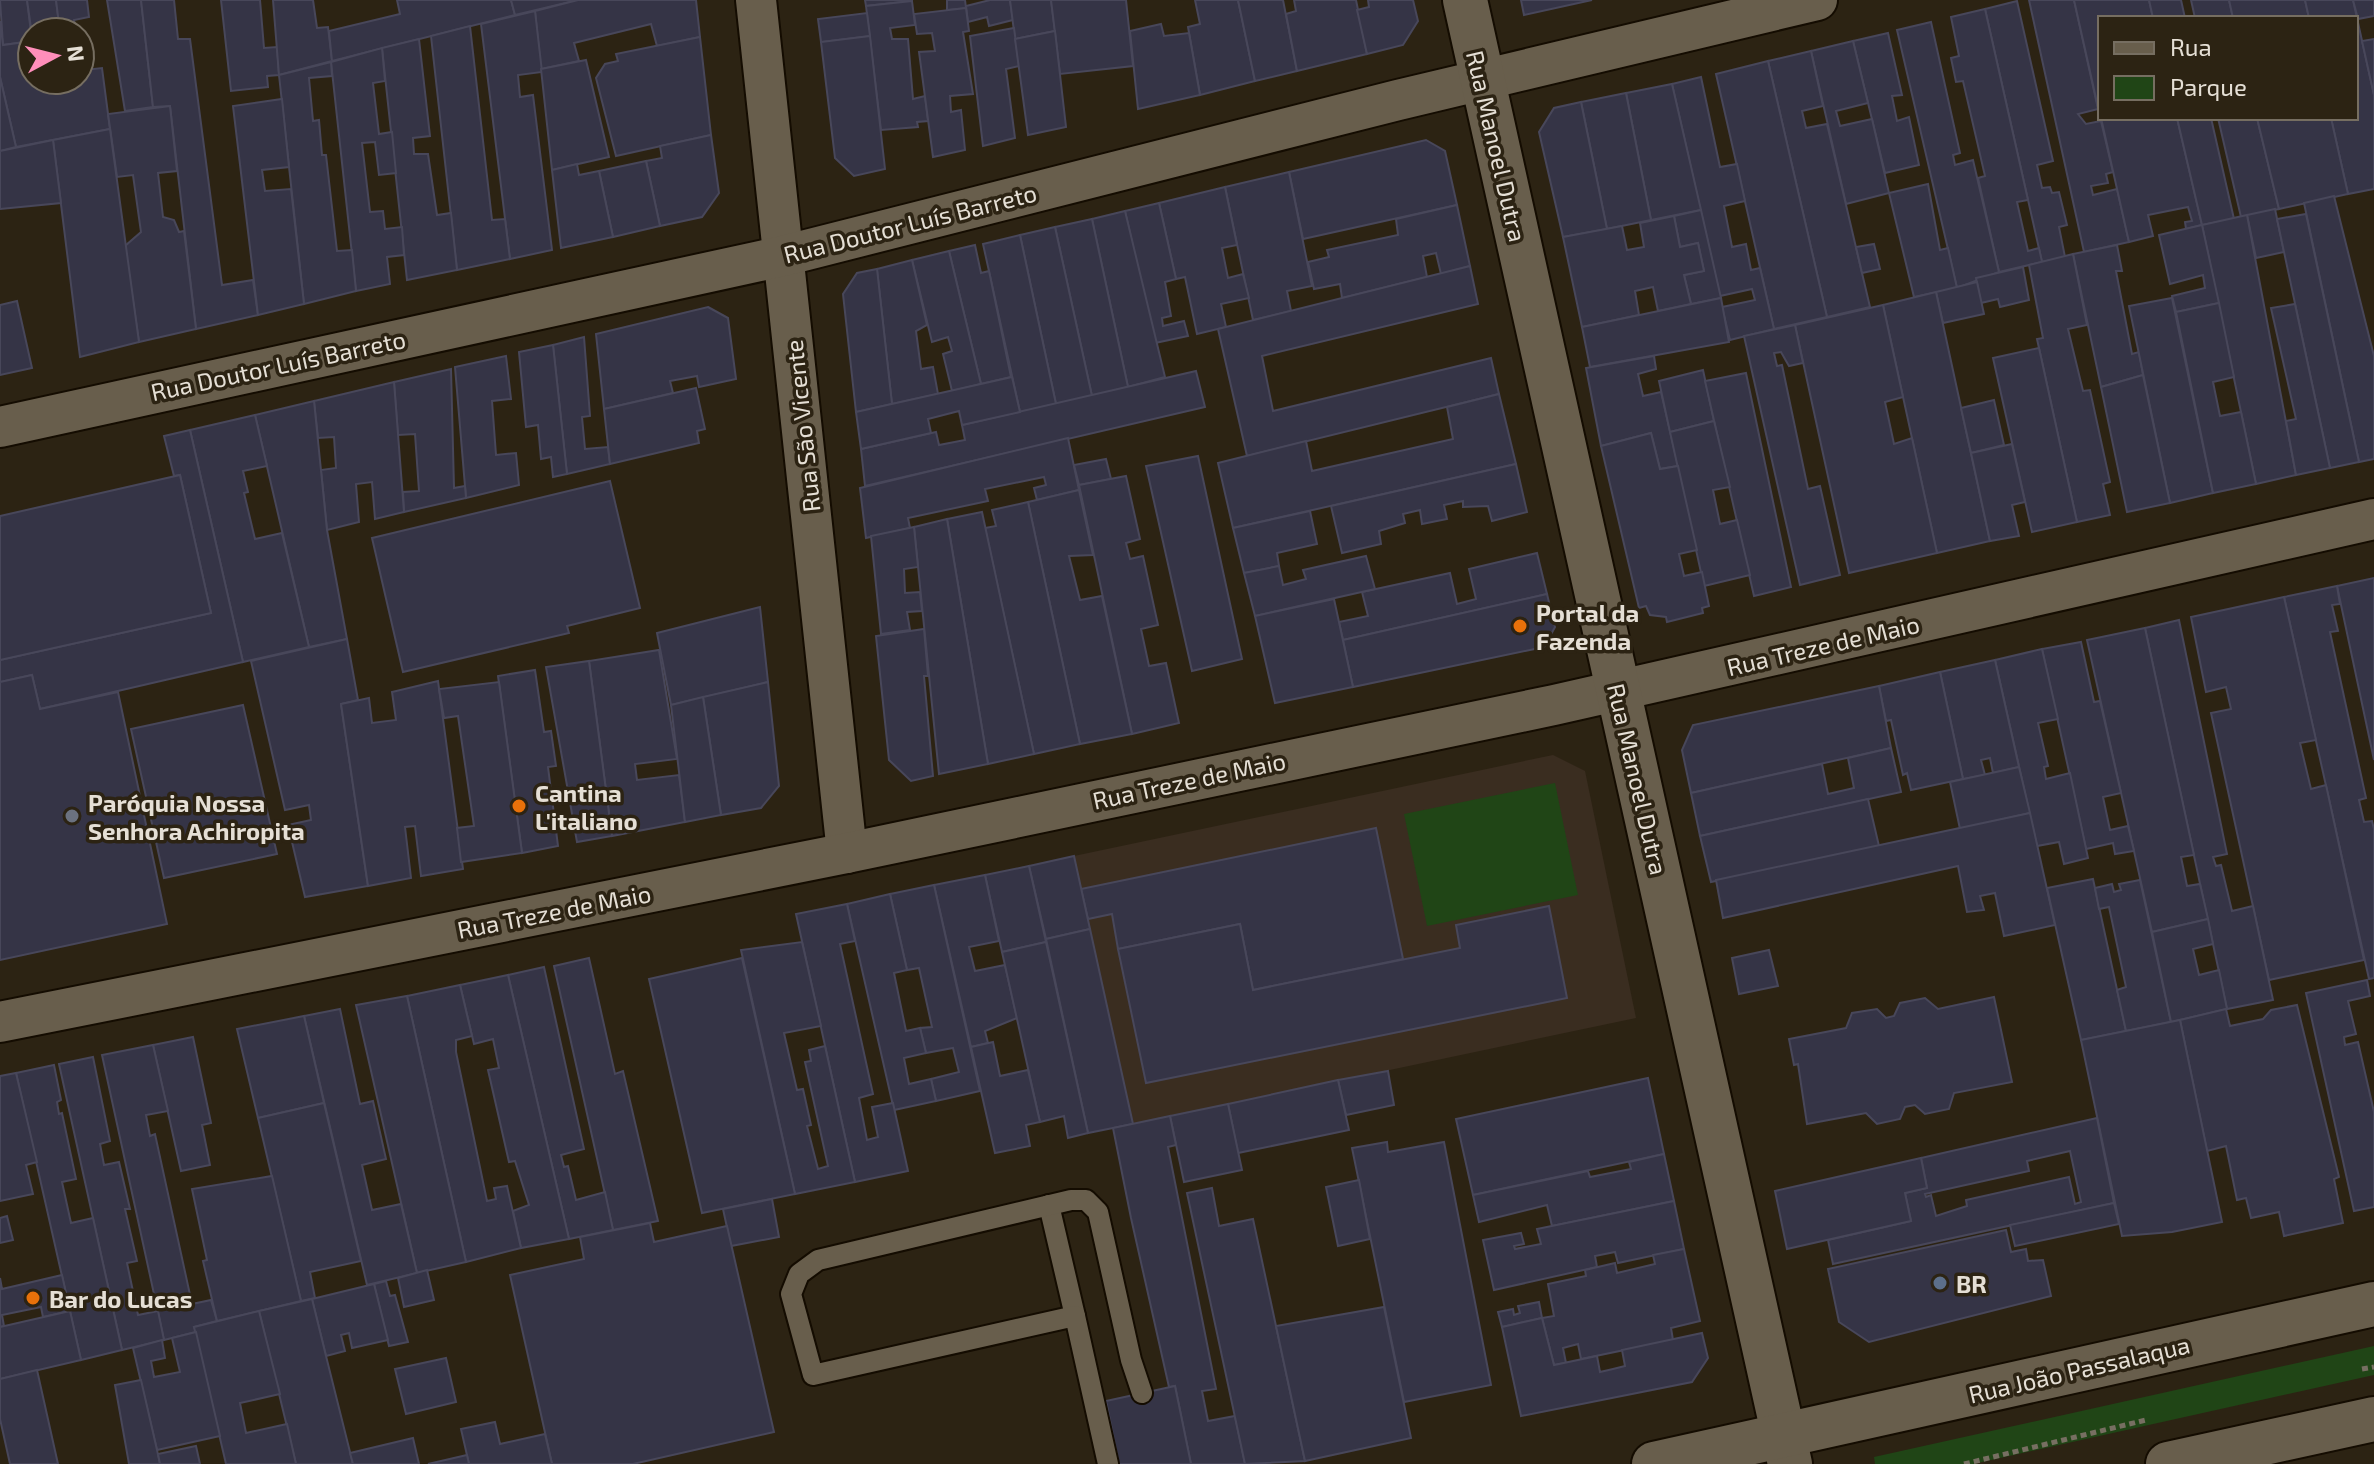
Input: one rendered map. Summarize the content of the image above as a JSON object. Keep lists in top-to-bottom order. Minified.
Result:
{"streets":{"street":["Rua Manoel Dutra","Rua Doutor Luís Barreto","Rua São Vicente","Rua Treze de Maio","Rua João Passalaqua"]},"crossings":[["Rua Manoel Dutra","Rua Doutor Luís Barreto"],["Rua Manoel Dutra","Rua Treze de Maio"],["Rua Manoel Dutra","Rua João Passalaqua"],["Rua Doutor Luís Barreto","Rua São Vicente"],["Rua São Vicente","Rua Treze de Maio"]],"places":["Portal da Fazenda","Cantina L'italiano","Paróquia Nossa Senhora Achiropita","BR","Bar do Lucas"],"legend":["Rua","Parque"],"north":"right"}
